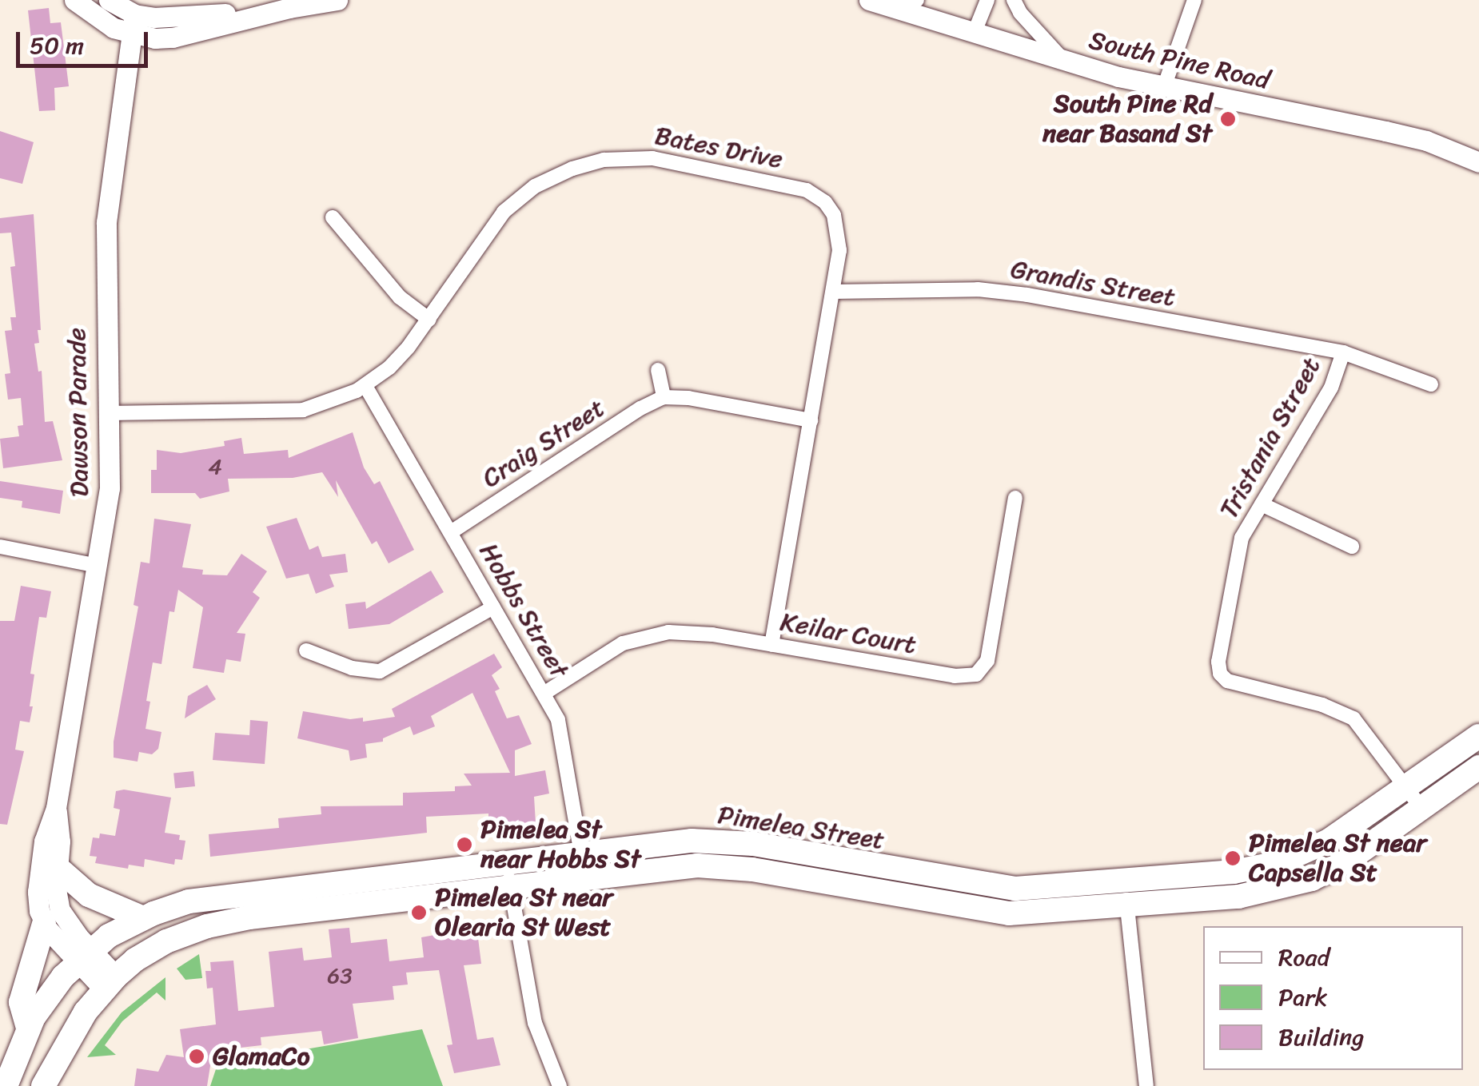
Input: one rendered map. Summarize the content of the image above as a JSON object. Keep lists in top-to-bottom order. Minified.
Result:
{"streets":{"main road":["Pimelea Street"],"street":["South Pine Road","Bates Drive","Grandis Street","Dawson Parade","Tristania Street","Craig Street","Hobbs Street","Keilar Court"]},"crossings":[["Bates Drive","Grandis Street"],["Bates Drive","Dawson Parade"],["Bates Drive","Hobbs Street"],["Bates Drive","Keilar Court"],["Grandis Street","Tristania Street"],["Dawson Parade","Pimelea Street"],["Tristania Street","Pimelea Street"],["Craig Street","Hobbs Street"],["Hobbs Street","Keilar Court"],["Hobbs Street","Pimelea Street"]],"places":["South Pine Rd near Basand St","Pimelea St near Hobbs St","Pimelea St near Capsella St","Pimelea St near Olearia St West","GlamaCo"],"house_numbers":["4","63"],"legend":["Road","Park","Building"],"scale_bar":"50 m"}
